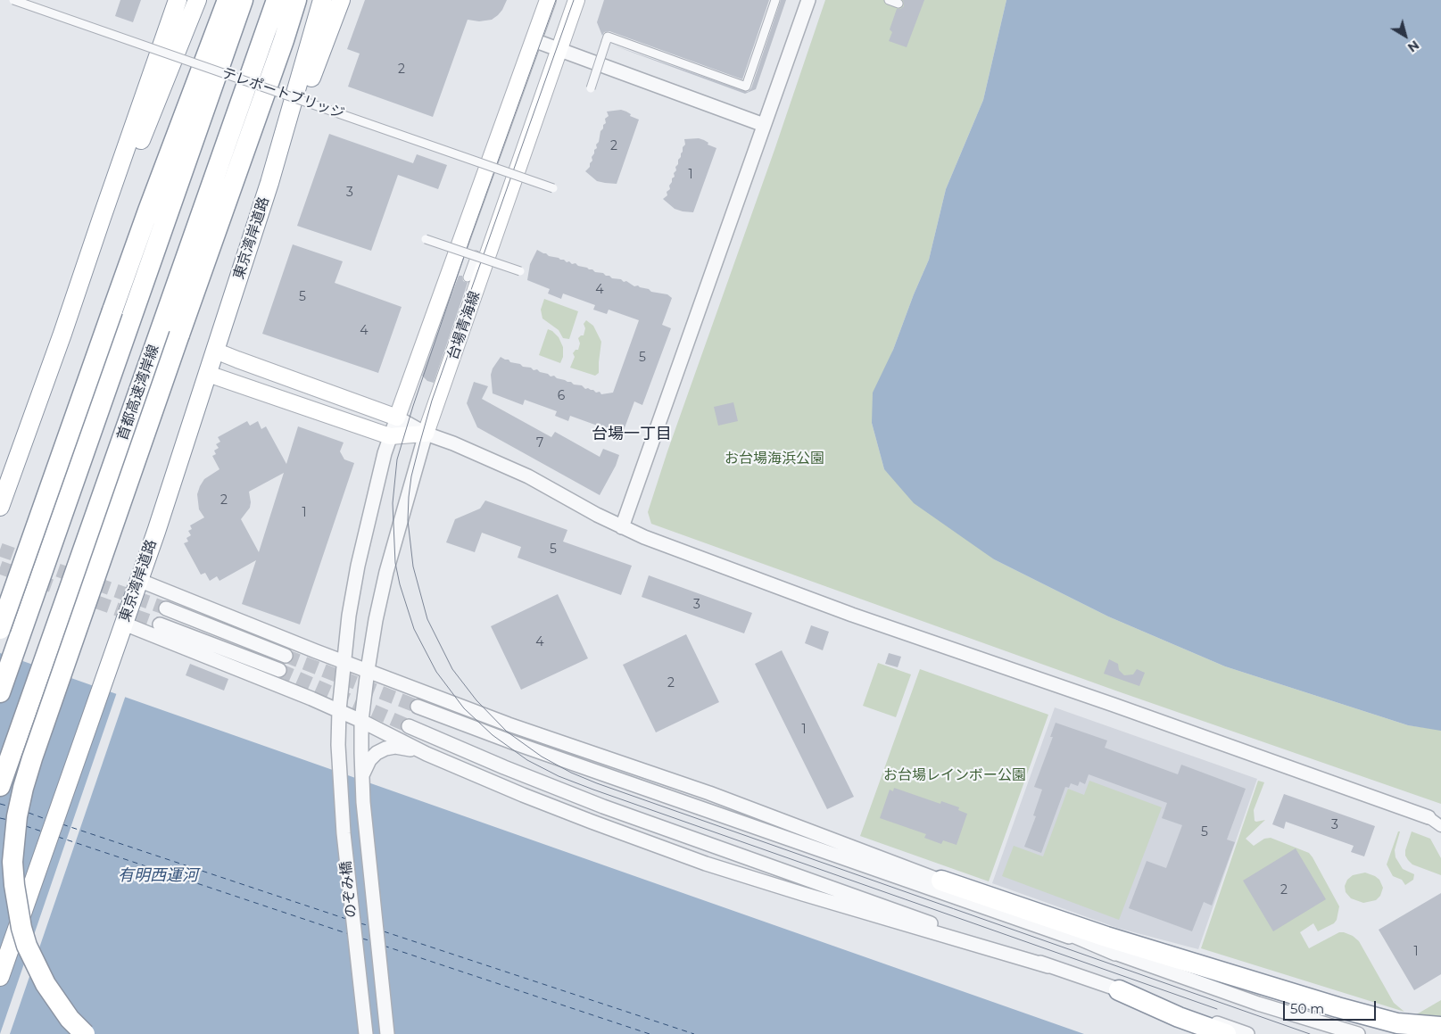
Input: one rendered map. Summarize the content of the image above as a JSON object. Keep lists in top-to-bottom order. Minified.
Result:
{"streets":{"highway":["東京湾岸道路","首都高速湾岸線"],"main road":["台場青海線"],"street":["テレポートブリッジ","のぞみ橋"]},"crossings":[["台場青海線","のぞみ橋"]],"districts":["台場一丁目"],"water":["有明西運河"],"parks":["お台場海浜公園","お台場レインボー公園"],"house_numbers":["2","2","1","3","4","5","4","5","6","7","2","1","5","3","4","2","1","3","5","2","1"],"scale_bar":"50 m","north":"bottom right"}
